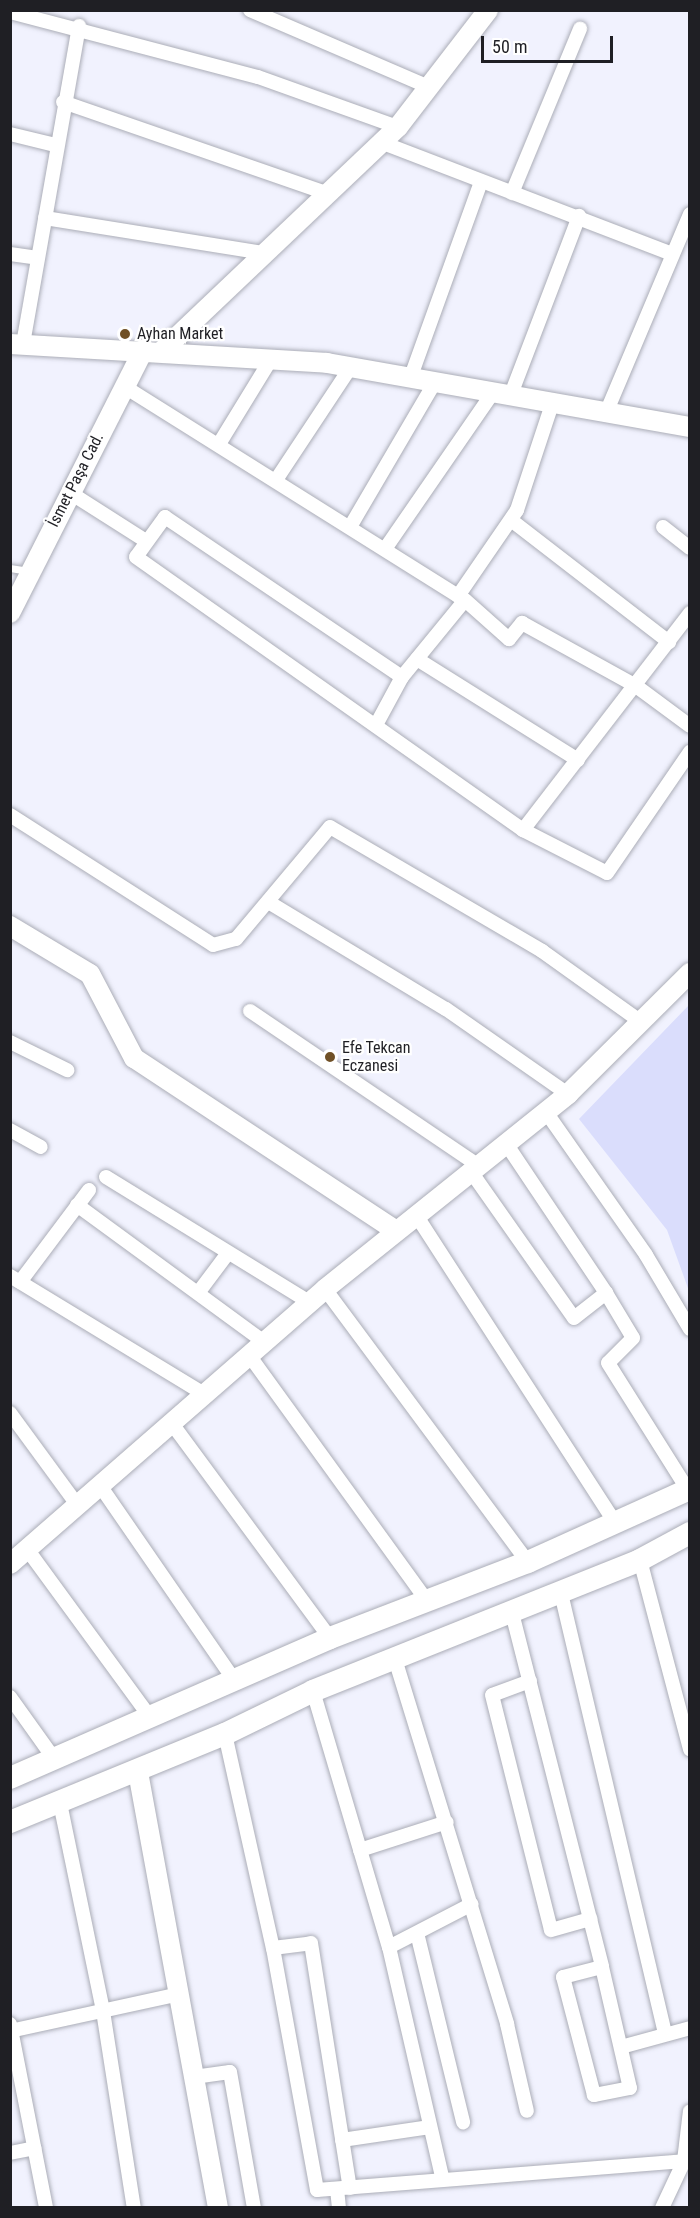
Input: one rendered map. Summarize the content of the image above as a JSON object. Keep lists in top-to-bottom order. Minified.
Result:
{"streets":{"main road":["İsmet Paşa Cad."]},"places":["Ayhan Market","Efe Tekcan Eczanesi"],"scale_bar":"50 m"}
